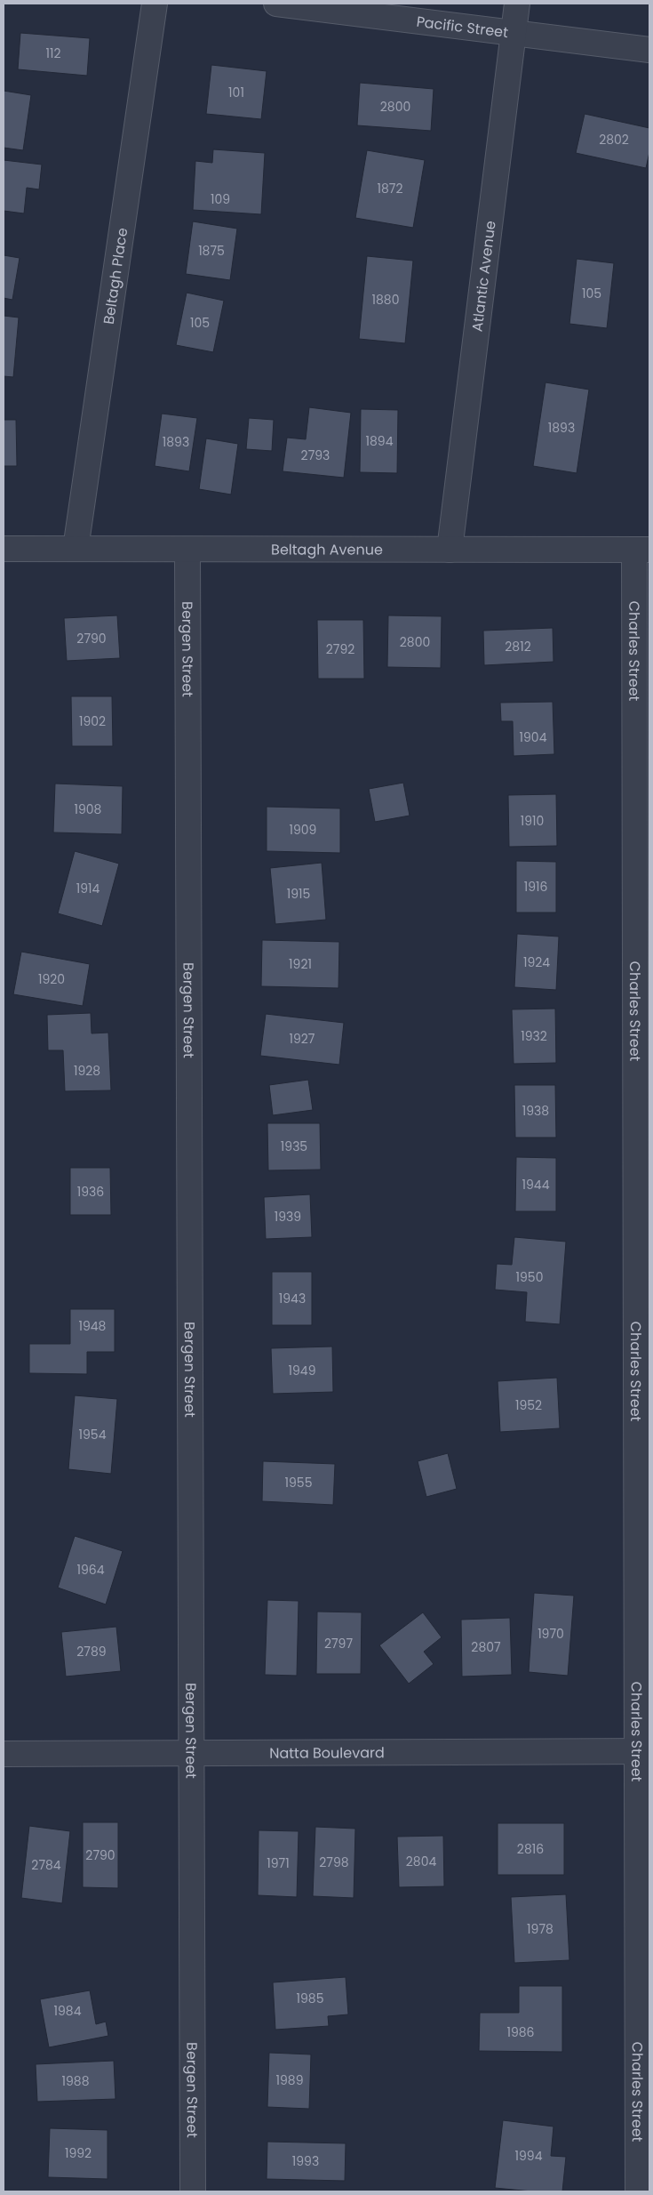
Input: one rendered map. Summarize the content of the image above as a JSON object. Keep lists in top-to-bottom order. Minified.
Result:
{"streets":{"street":["Pacific Street","Beltagh Place","Atlantic Avenue","Beltagh Avenue","Bergen Street","Charles Street","Natta Boulevard"]},"crossings":[["Pacific Street","Atlantic Avenue"],["Beltagh Place","Beltagh Avenue"],["Atlantic Avenue","Beltagh Avenue"],["Beltagh Avenue","Bergen Street"],["Beltagh Avenue","Charles Street"],["Bergen Street","Natta Boulevard"],["Charles Street","Natta Boulevard"]],"house_numbers":["112","101","2800","2802","1872","109","1875","105","1880","105","1893","1894","1893","2793","2790","2800","2812","2792","1902","1904","1908","1910","1909","1916","1914","1915","1924","1921","1920","1932","1927","1928","1938","1935","1944","1936","1939","1950","1943","1948","1949","1952","1954","1955","1964","1970","2797","2807","2789","2816","2790","2804","2798","1971","2784","1978","1985","1984","1986","1989","1988","1992","1994","1993"]}
